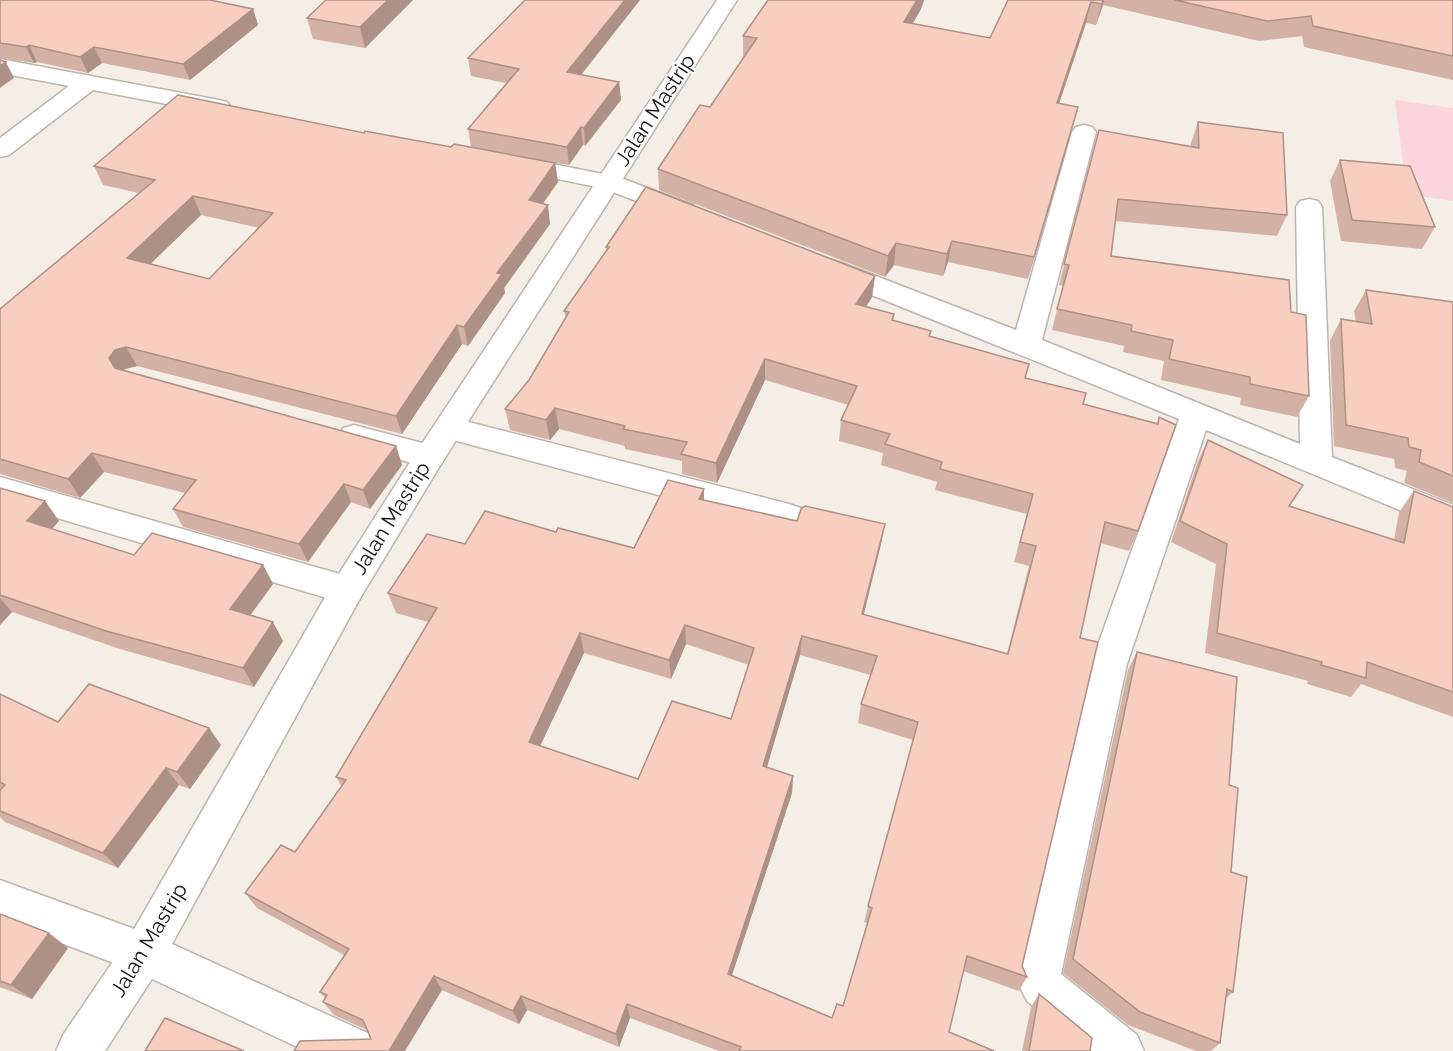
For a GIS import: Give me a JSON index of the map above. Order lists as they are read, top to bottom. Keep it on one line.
{"streets":{"street":["Jalan Mastrip"]}}
